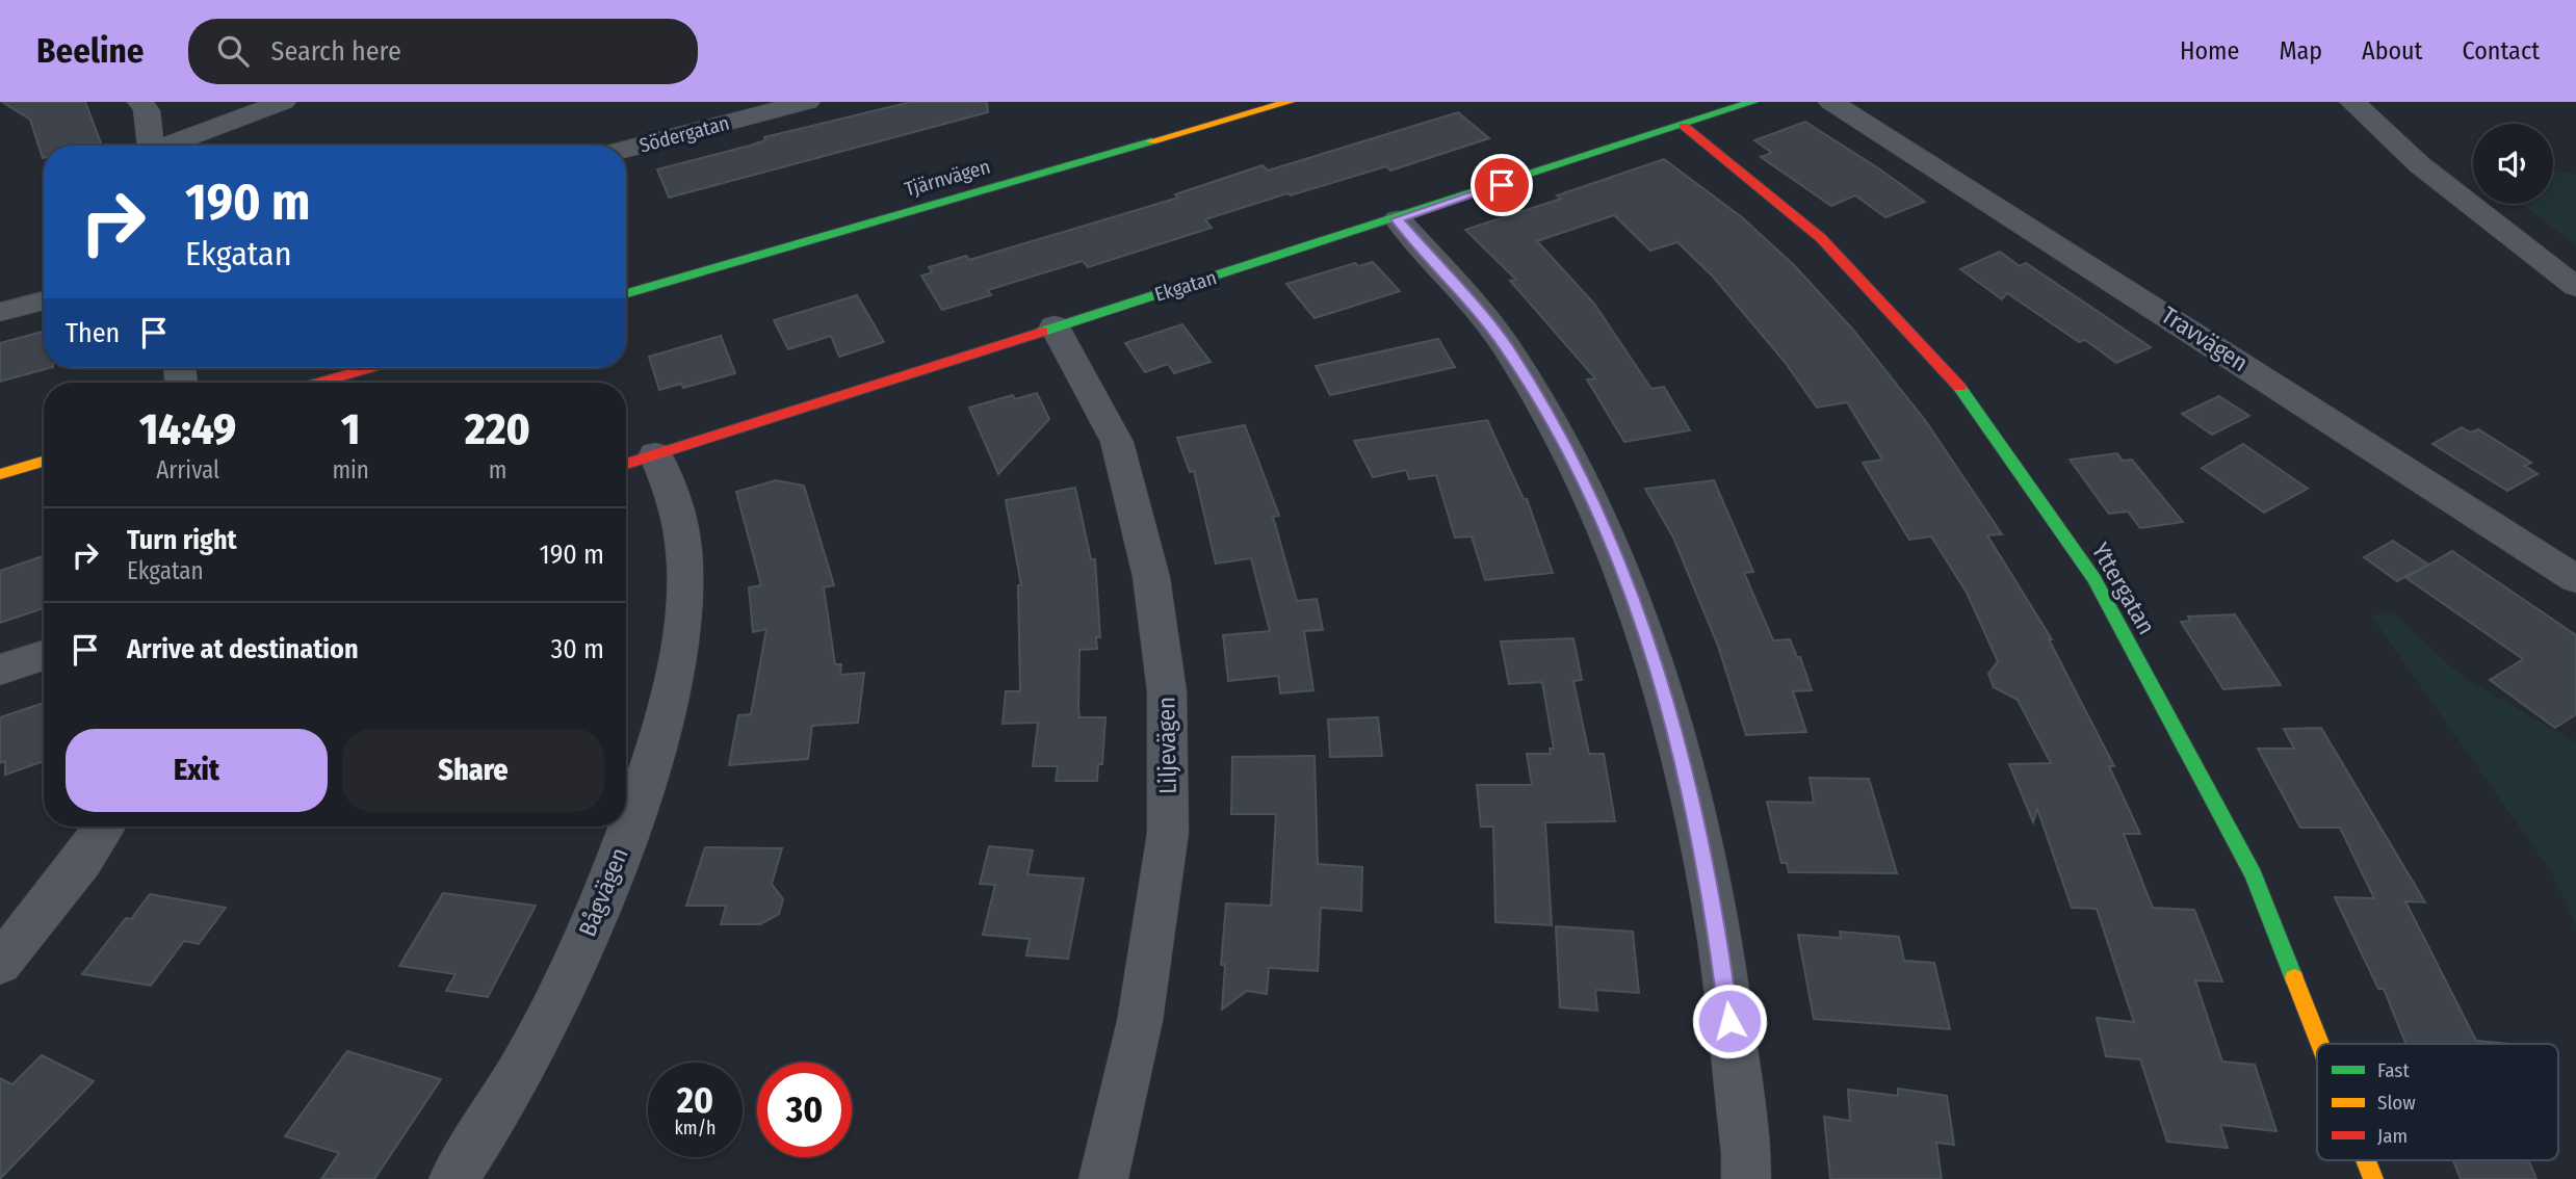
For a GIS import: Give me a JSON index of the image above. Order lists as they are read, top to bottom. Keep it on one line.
{"streets":{"street":["Södergatan","Tjärnvägen","Ekgatan","Travvägen","Yttergatan","Liljevägen","Bågvägen"]},"crossings":[["Ekgatan","Yttergatan"],["Ekgatan","Liljevägen"],["Ekgatan","Bågvägen"]],"legend":["Fast","Slow","Jam"],"page":{"header":"Beeline","search":"Search here","nav":["Home","Map","About","Contact"],"turn":["190 m","Ekgatan"],"then":"Then","eta":["14:49","Arrival","1","min","220","m"],"list":[{"name":"Turn right","note":"Ekgatan","value":"190 m"},{"name":"Arrive at destination","value":"30 m"}],"buttons":["Exit","Share"],"speed":"20 km/h","limit":"30"}}
